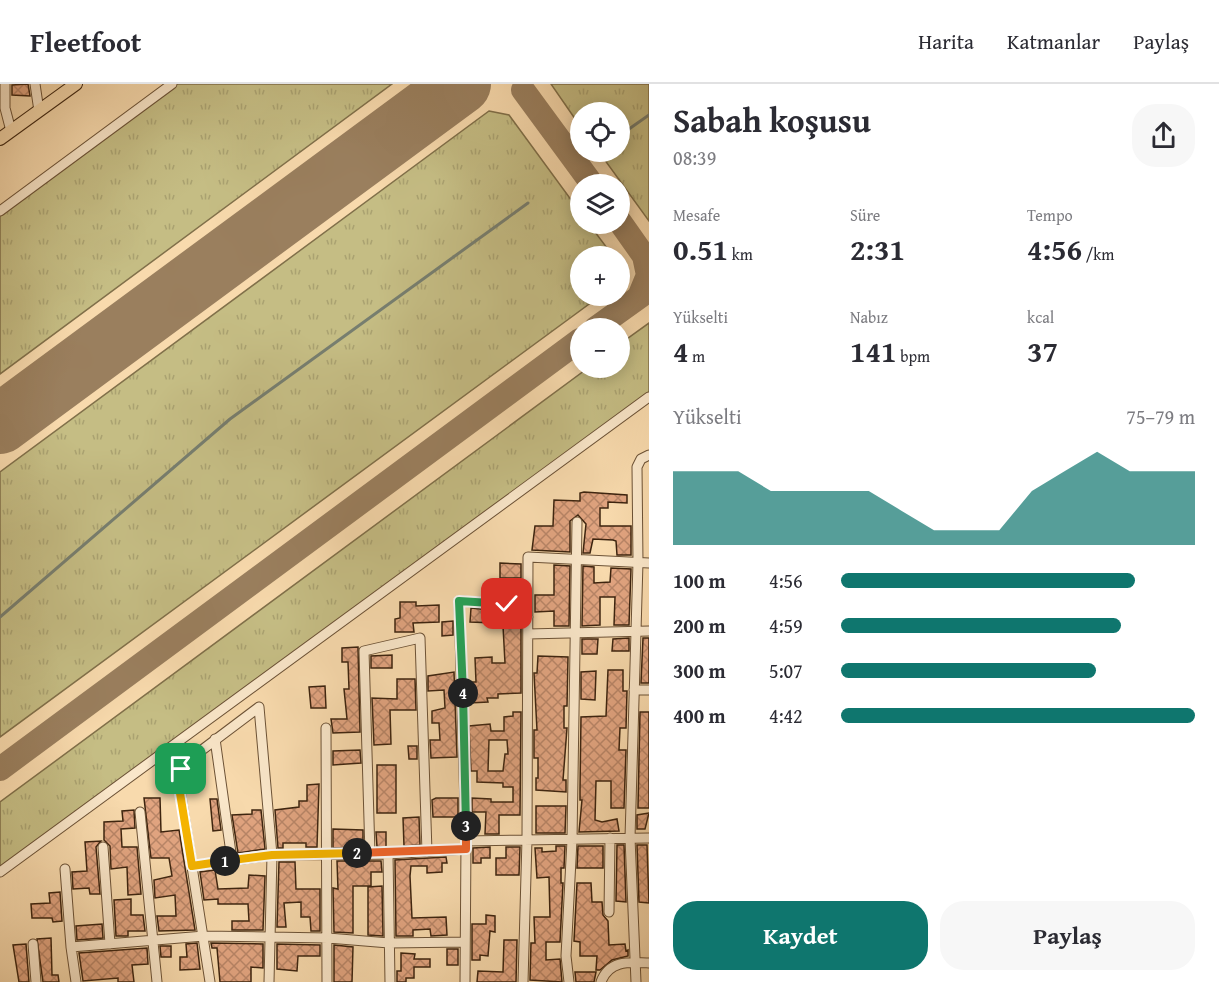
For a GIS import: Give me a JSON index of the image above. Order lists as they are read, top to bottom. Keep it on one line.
{"page":{"header":"Fleetfoot","nav":["Harita","Katmanlar","Paylaş"],"heading":["Sabah koşusu","08:39"],"map_buttons":["+","−"],"stats":[["Mesafe","0.51 km"],["Süre","2:31"],["Tempo","4:56 /km"],["Yükselti","4 m"],["Nabız","141 bpm"],["kcal","37"]],"chart":["Yükselti","75–79 m"],"list":[{"name":"100 m","note":"4:56"},{"name":"200 m","note":"4:59"},{"name":"300 m","note":"5:07"},{"name":"400 m","note":"4:42"}],"pins":["4","3","2","1"],"buttons":["Kaydet","Paylaş"]}}
